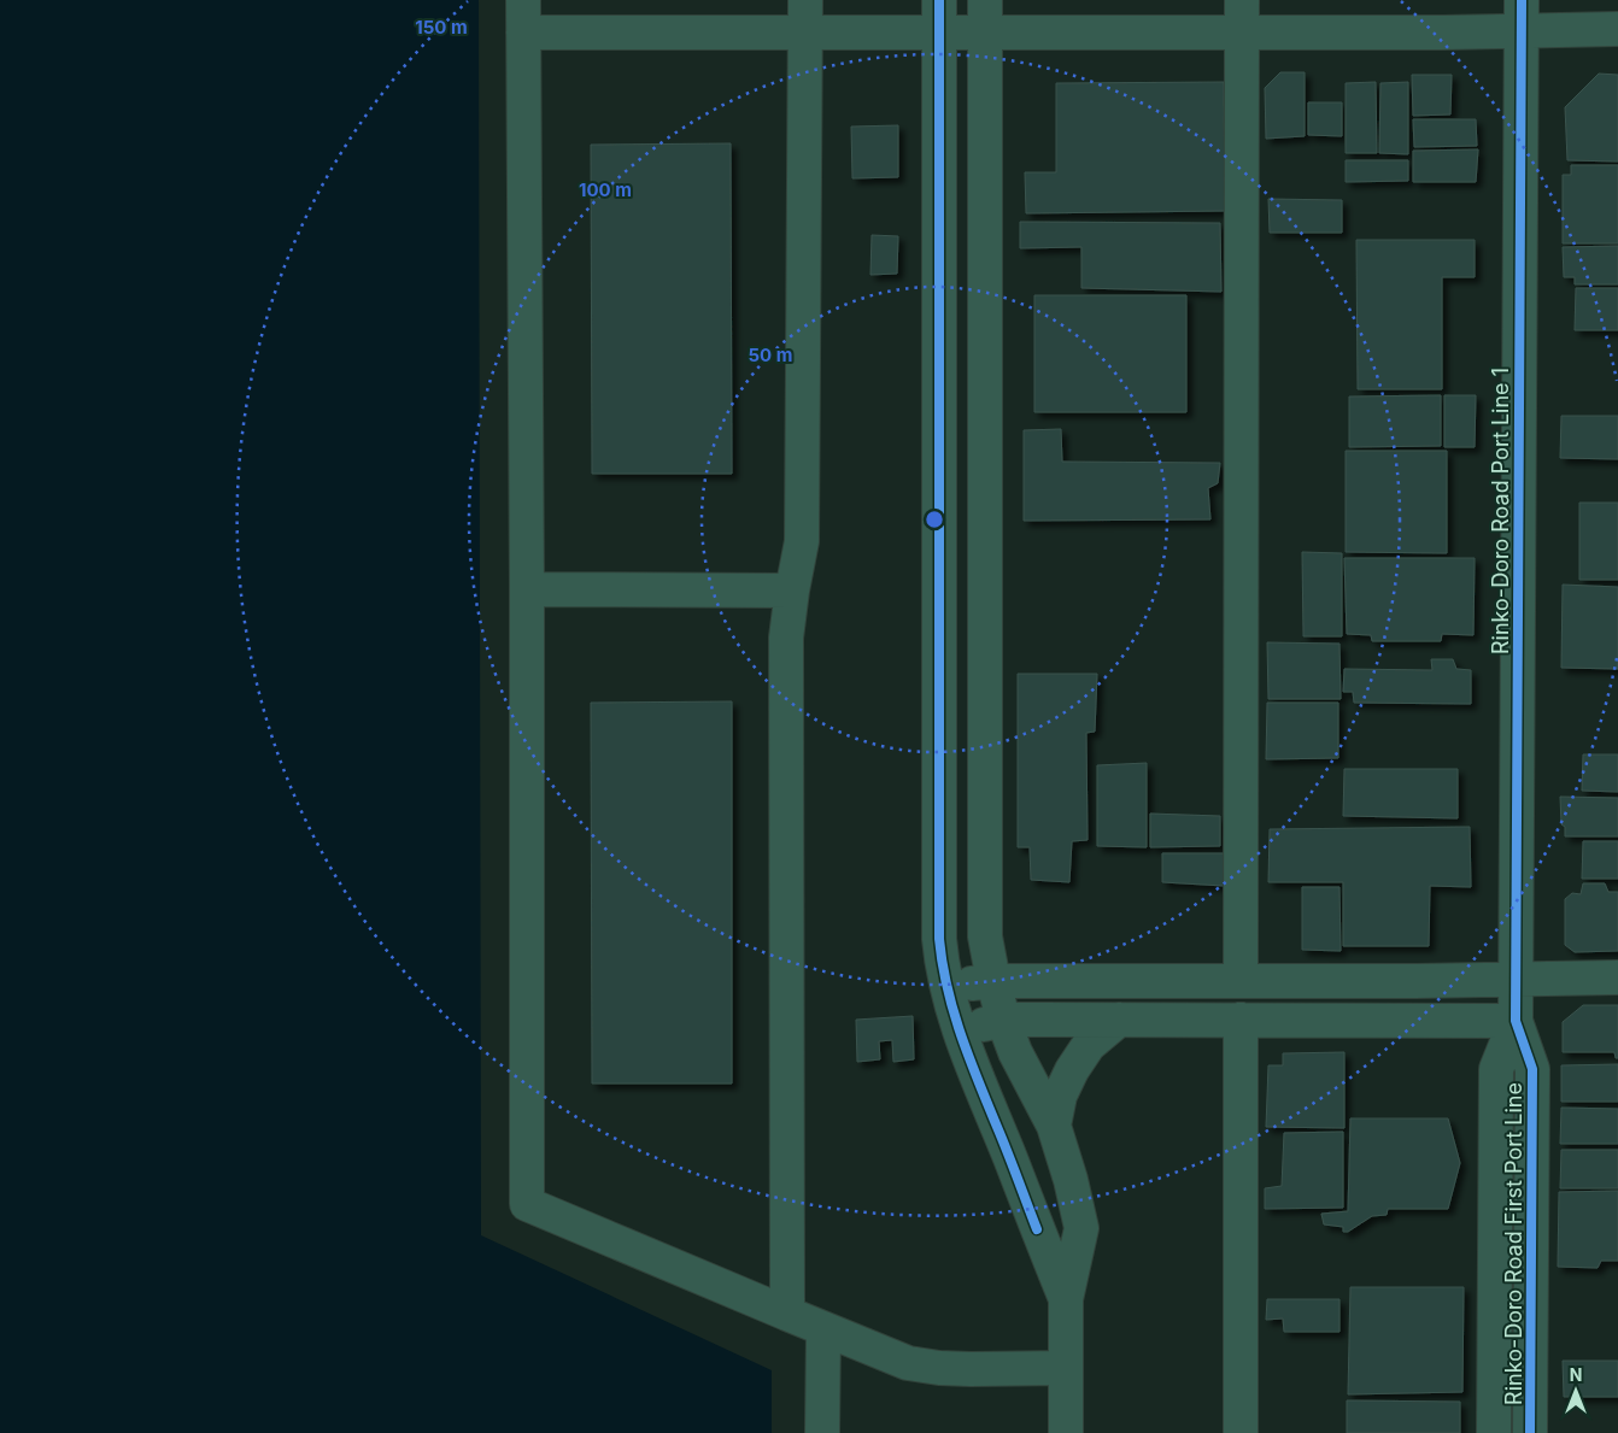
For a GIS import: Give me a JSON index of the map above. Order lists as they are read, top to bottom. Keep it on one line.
{"streets":{"street":["Rinko-Doro Road Port Line 1","Rinko-Doro Road First Port Line"]},"crossings":[["Rinko-Doro Road Port Line 1","Rinko-Doro Road First Port Line"]],"north":"top","rings":["150 m","100 m","50 m"]}
